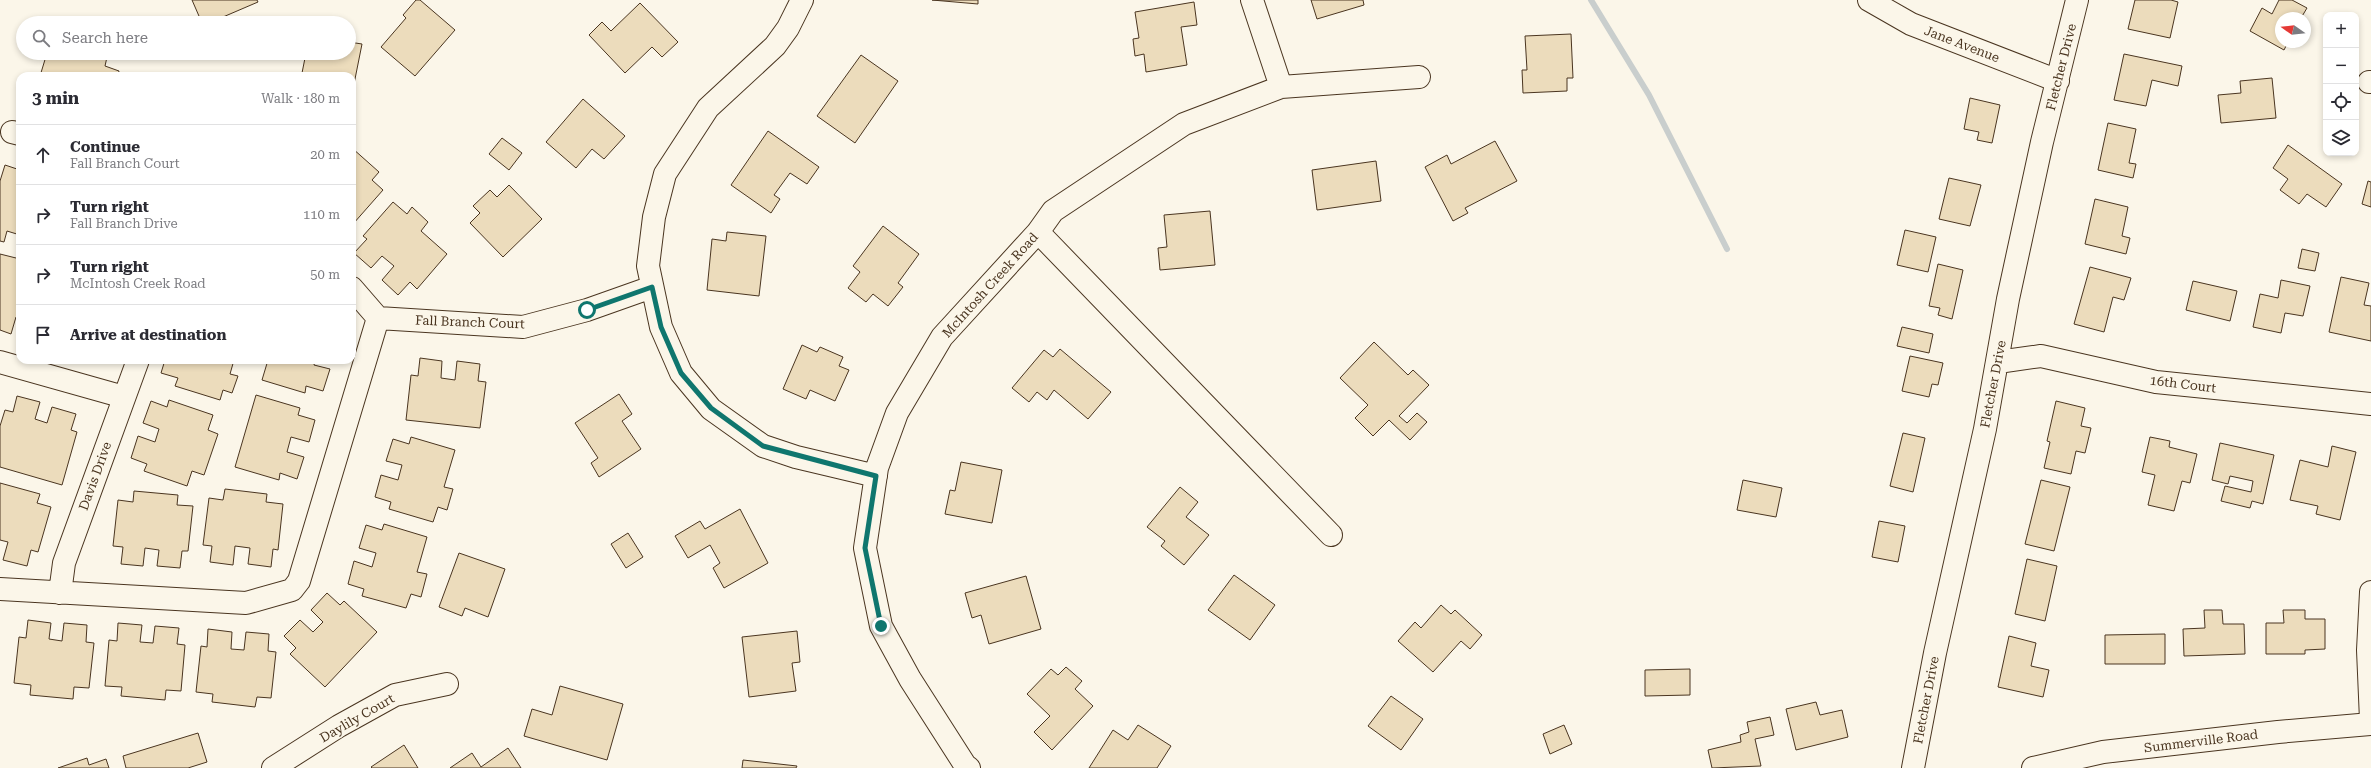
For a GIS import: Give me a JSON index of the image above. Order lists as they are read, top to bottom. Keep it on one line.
{"streets":{"street":["Jane Avenue","Fletcher Drive","McIntosh Creek Road","Fall Branch Court","16th Court","Davis Drive","Daylily Court","Summerville Road"]},"crossings":[["Jane Avenue","Fletcher Drive"],["Fletcher Drive","16th Court"]],"north":"left","page":{"map_buttons":["+","−"],"search":"Search here","heading":["3 min","Walk · 180 m"],"list":[["Continue","Fall Branch Court","20 m"],["Turn right","Fall Branch Drive","110 m"],["Turn right","McIntosh Creek Road","50 m"],"Arrive at destination"]}}
